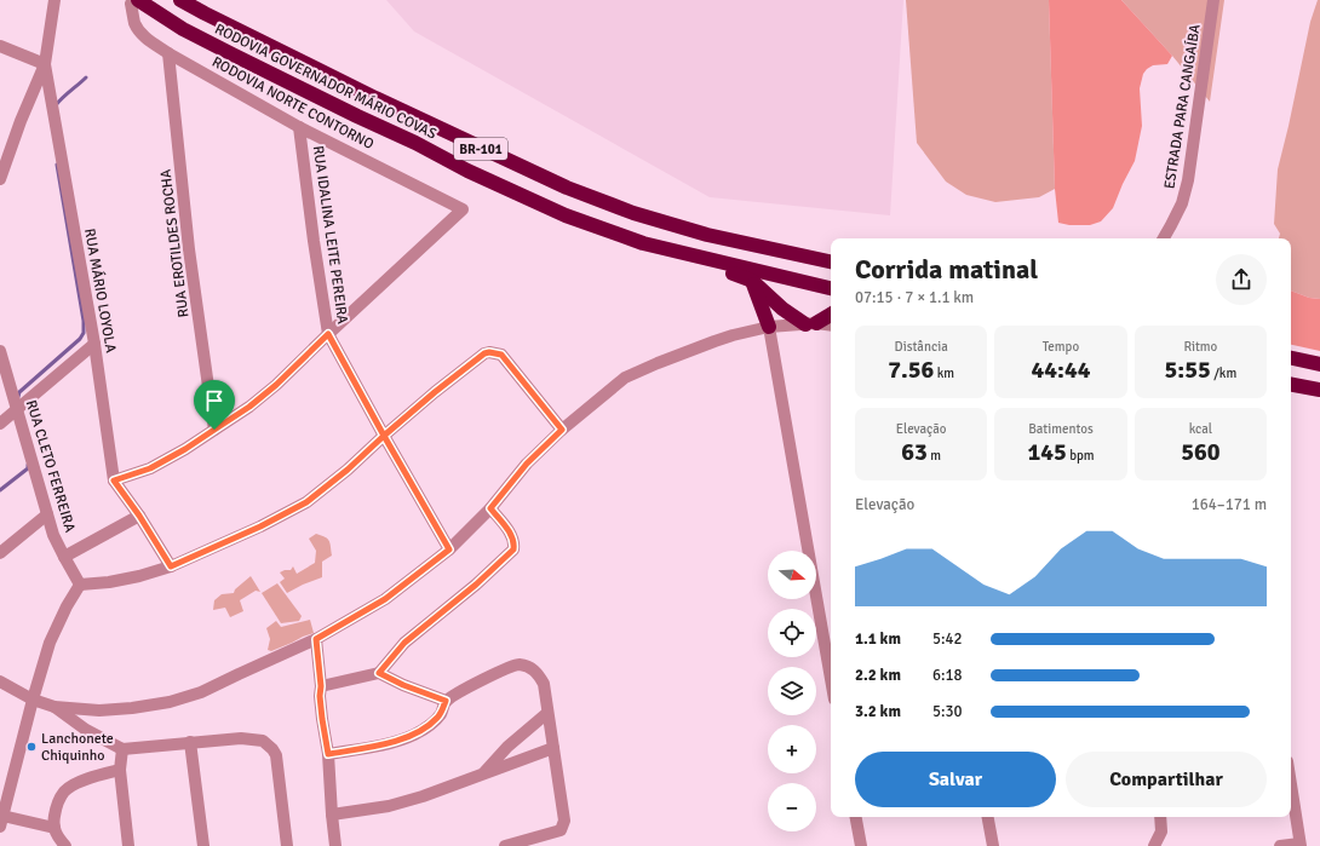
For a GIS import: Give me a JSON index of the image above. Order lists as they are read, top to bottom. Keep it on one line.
{"streets":{"highway":["RODOVIA GOVERNADOR MÁRIO COVAS","BR-101"],"street":["RODOVIA NORTE CONTORNO","ESTRADA PARA CANGAÍBA","RUA IDALINA LEITE PEREIRA","RUA EROTILDES ROCHA","RUA MÁRIO LOYOLA","RUA CLETO FERREIRA"]},"crossings":[["RODOVIA GOVERNADOR MÁRIO COVAS","RODOVIA NORTE CONTORNO"],["RODOVIA NORTE CONTORNO","RUA IDALINA LEITE PEREIRA"],["RODOVIA NORTE CONTORNO","RUA EROTILDES ROCHA"]],"places":["Lanchonete Chiquinho"],"north":"right","page":{"heading":["Corrida matinal","07:15 · 7 × 1.1 km"],"stats":[["Distância","7.56 km"],["Tempo","44:44"],["Ritmo","5:55 /km"],["Elevação","63 m"],["Batimentos","145 bpm"],["kcal","560"]],"chart":["Elevação","164–171 m"],"map_buttons":["+","−"],"list":[{"name":"1.1 km","note":"5:42"},{"name":"2.2 km","note":"6:18"},{"name":"3.2 km","note":"5:30"}],"buttons":["Salvar","Compartilhar"]}}
